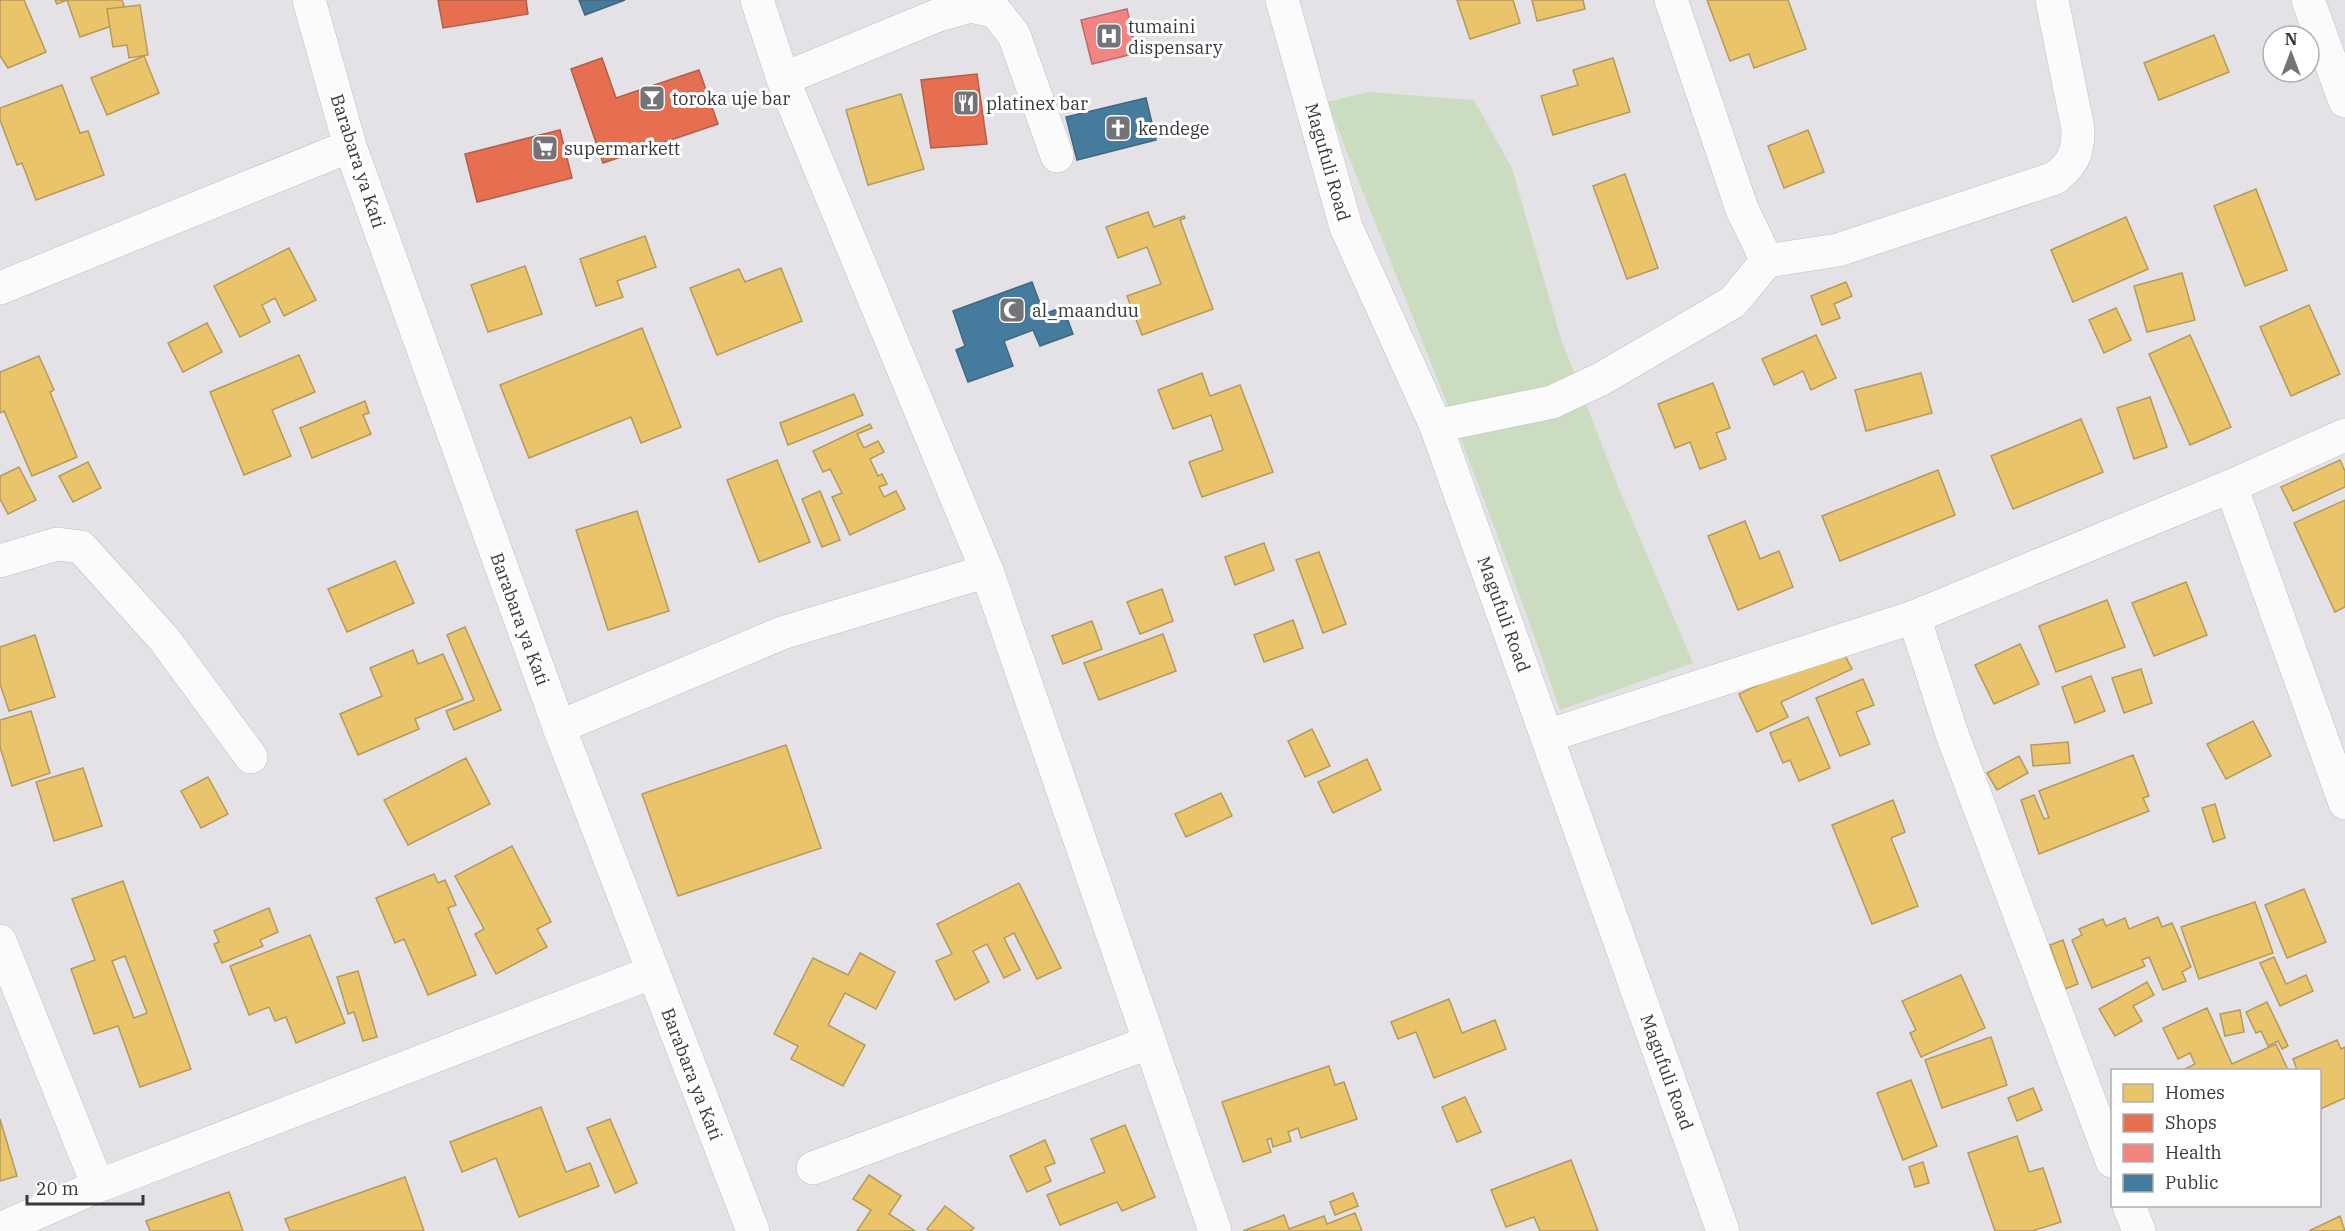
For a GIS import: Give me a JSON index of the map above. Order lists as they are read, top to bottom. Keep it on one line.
{"streets":{"street":["Barabara ya Kati","Magufuli Road"]},"places":{"hospital":["tumaini dispensary"],"bar":["toroka uje bar"],"restaurant":["platinex bar"],"church":["kendege"],"supermarket":["supermarkett"],"mosque":["al_maanduu"]},"legend":["Homes","Shops","Health","Public"],"scale_bar":"20 m","north":"top"}
